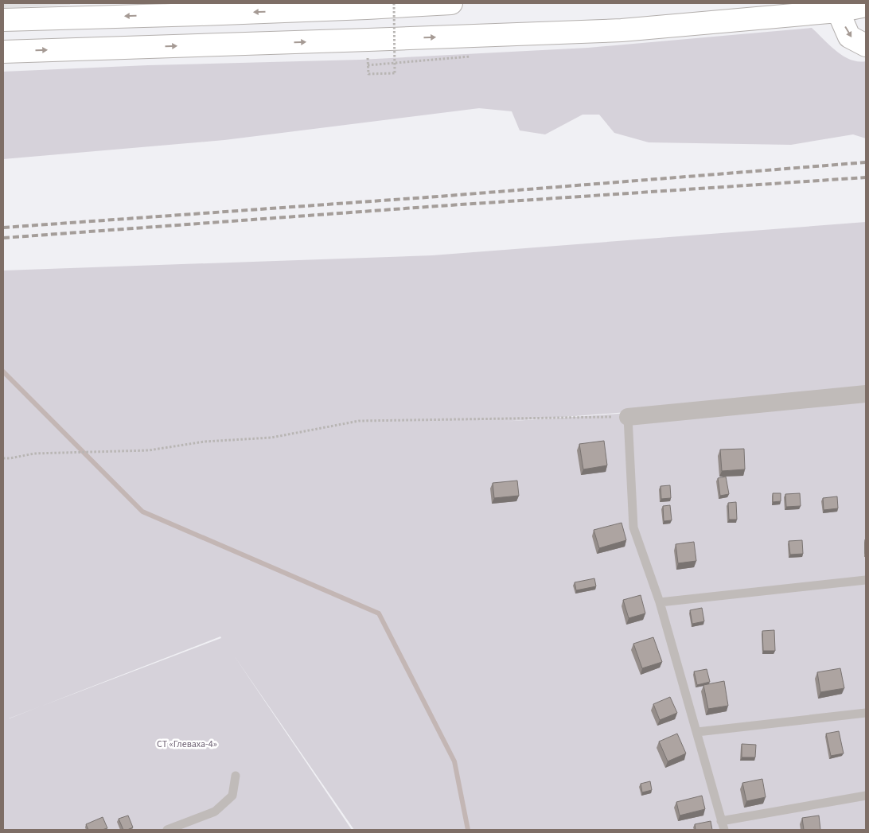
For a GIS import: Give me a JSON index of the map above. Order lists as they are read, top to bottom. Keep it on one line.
{"parks":["СТ «Глеваха-4»"]}
